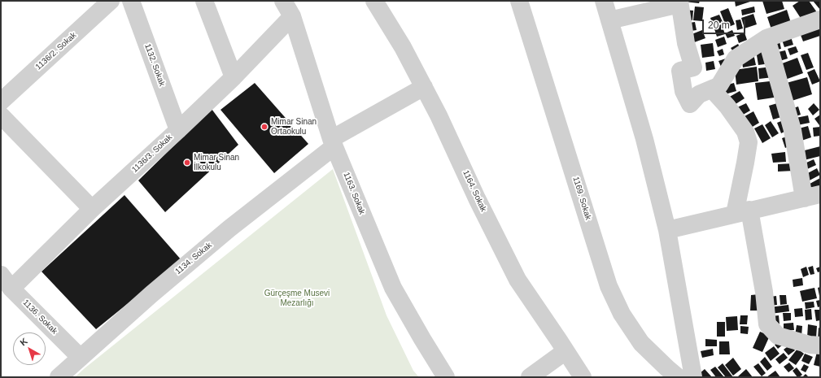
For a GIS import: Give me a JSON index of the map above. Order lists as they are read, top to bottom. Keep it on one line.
{"streets":{"street":["1136/2. Sokak","1132. Sokak","1136/3. Sokak","1164. Sokak","1163. Sokak","1169. Sokak","1134. Sokak","1136. Sokak"]},"crossings":[["1132. Sokak","1136/3. Sokak"],["1136/3. Sokak","1163. Sokak"],["1136/3. Sokak","1136. Sokak"],["1164. Sokak","1134. Sokak"],["1163. Sokak","1134. Sokak"],["1134. Sokak","1136. Sokak"]],"parks":["Gürçeşme Musevi Mezarlığı"],"places":["Mimar Sinan Ortaokulu","Mimar Sinan İlkokulu"],"scale_bar":"20 m","north":"top left"}
